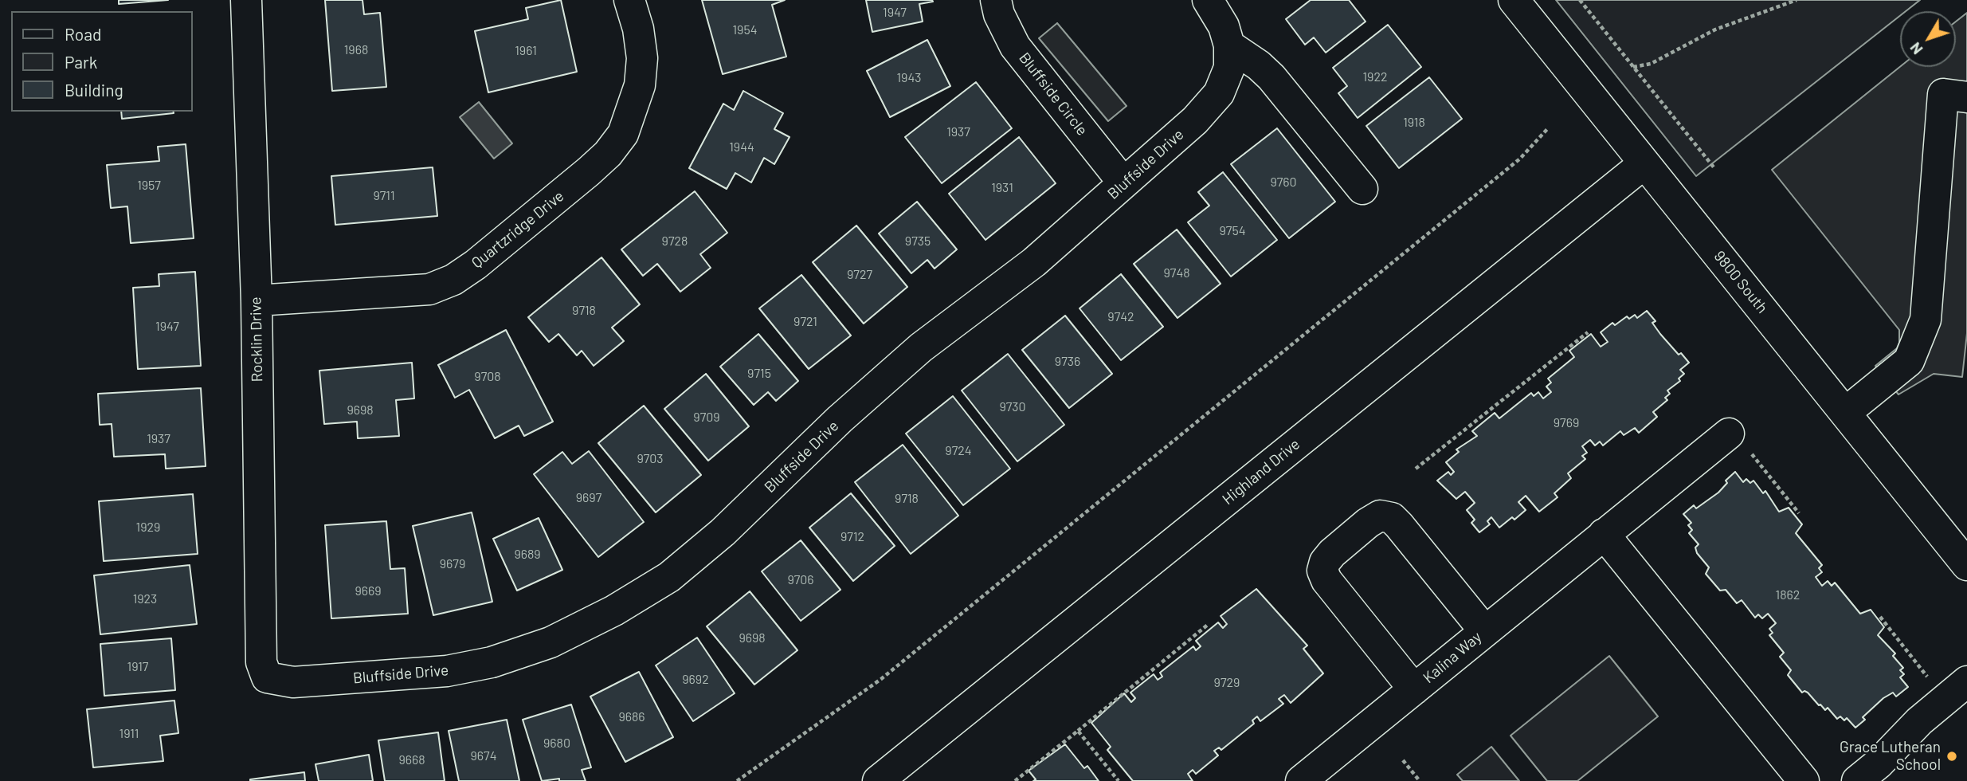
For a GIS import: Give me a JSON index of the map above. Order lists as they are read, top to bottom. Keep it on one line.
{"streets":{"street":["Bluffside Circle","Bluffside Drive","Quartzridge Drive","9800 South","Rocklin Drive","Highland Drive","Kalina Way"]},"crossings":[["Bluffside Circle","Bluffside Drive"],["Bluffside Drive","Rocklin Drive"],["Quartzridge Drive","Rocklin Drive"],["9800 South","Highland Drive"]],"places":["Grace Lutheran School"],"house_numbers":["1947","1954","1968","1961","1922","1943","1918","1937","1944","9760","1957","1931","9711","9754","9728","9735","9748","9727","9718","9742","9721","1947","9736","9715","9708","9730","9698","9709","9769","1937","9724","9703","9697","9718","1929","9712","9689","9679","9706","9669","1862","1923","9698","1917","9692","9729","9686","1911","9680","9674","9668"],"legend":["Road","Park","Building"],"north":"bottom left"}
